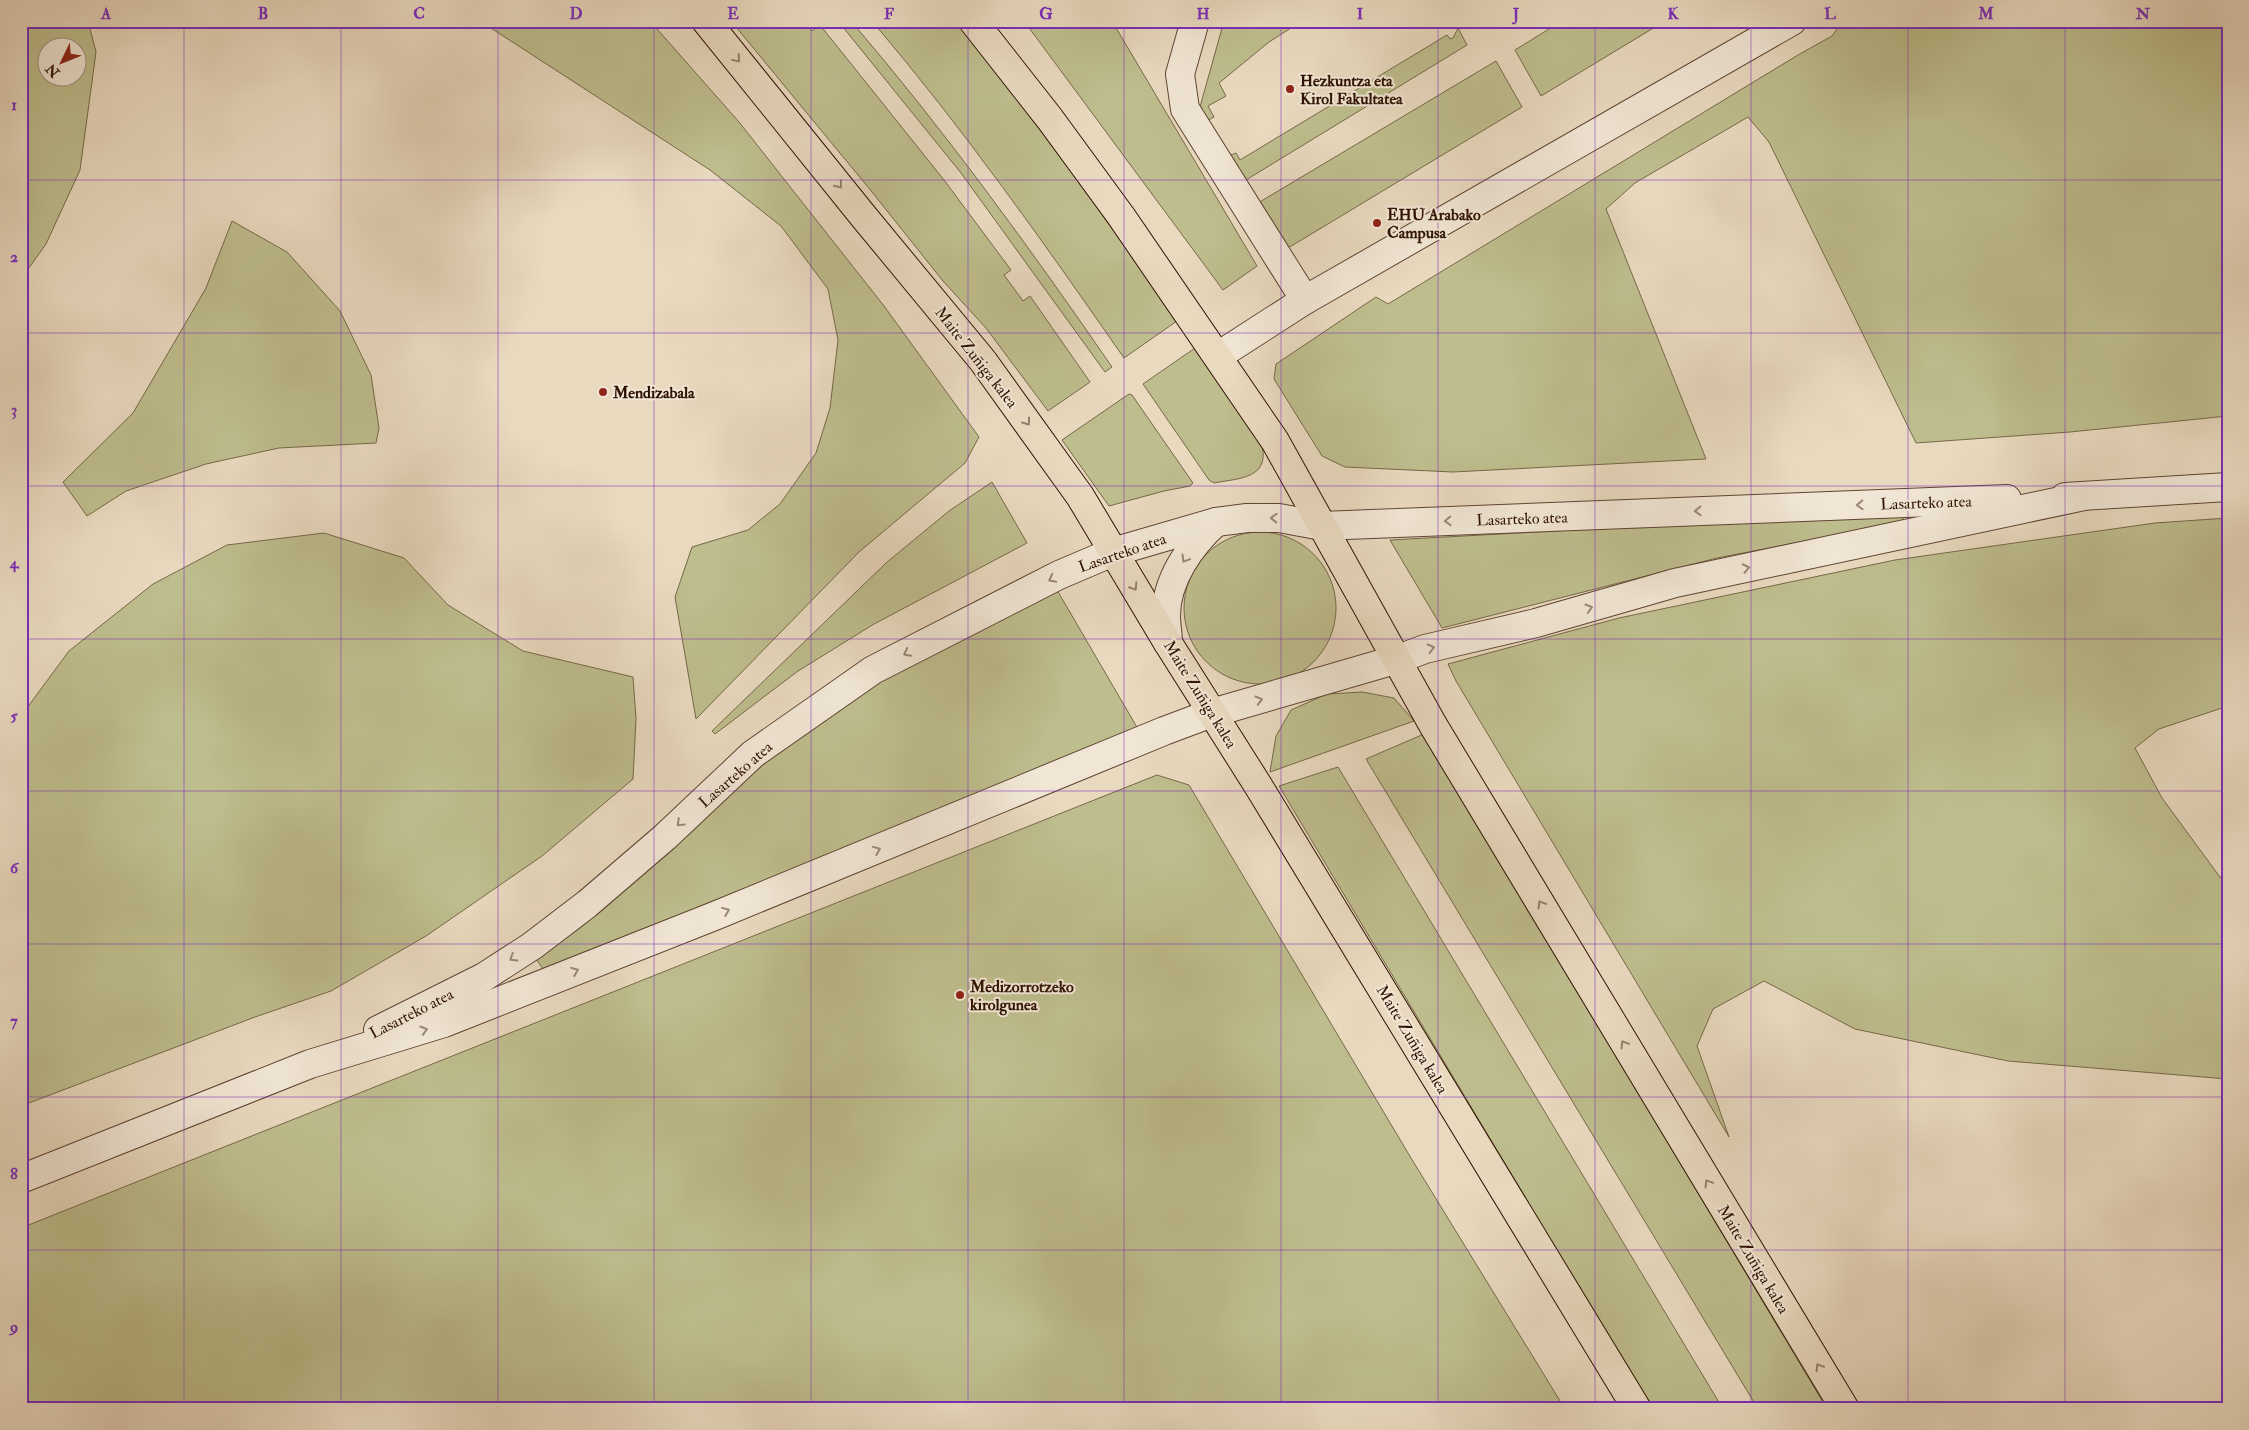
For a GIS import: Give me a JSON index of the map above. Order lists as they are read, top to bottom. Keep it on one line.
{"streets":{"main road":["Maite Zuñiga kalea"],"street":["Lasarteko atea"]},"crossings":[["Maite Zuñiga kalea","Lasarteko atea"]],"places":["Hezkuntza eta Kirol Fakultatea","EHU Arabako Campusa","Mendizabala","Medizorrotzeko kirolgunea"],"north":"bottom left","grid":{"columns":["A","B","C","D","E","F","G","H","I","J","K","L","M","N"],"rows":["1","2","3","4","5","6","7","8","9"]}}
